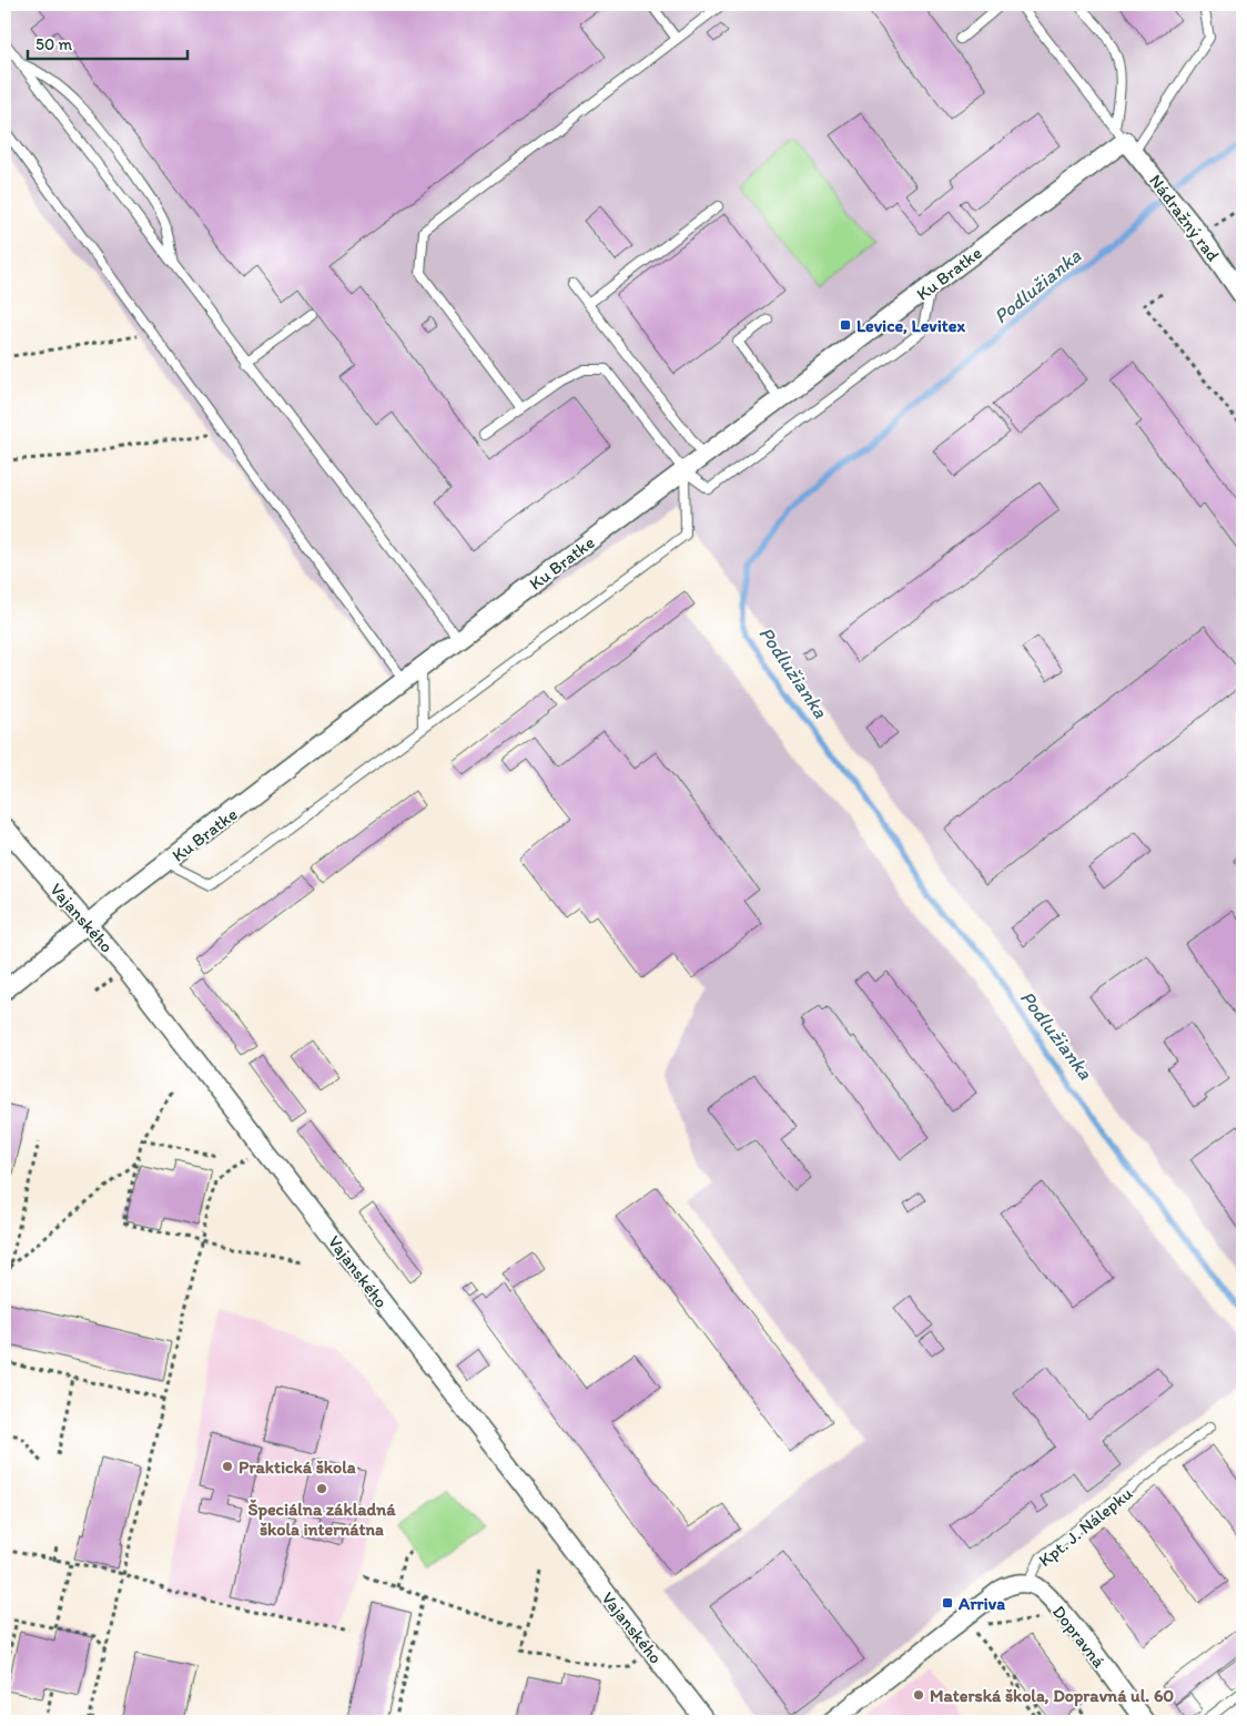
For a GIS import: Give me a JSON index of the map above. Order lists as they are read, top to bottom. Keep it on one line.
{"streets":{"street":["Nádražný rad","Ku Bratke","Vajanského","Kpt. J. Nálepku","Dopravná"]},"crossings":[["Nádražný rad","Ku Bratke"],["Ku Bratke","Vajanského"],["Kpt. J. Nálepku","Dopravná"]],"water":["Podlužianka"],"places":{"transit":["Levice, Levitex","Arriva"],"other":["Praktická škola","Špeciálna základná škola internátna","Materská škola, Dopravná ul. 60"]},"scale_bar":"50 m"}
